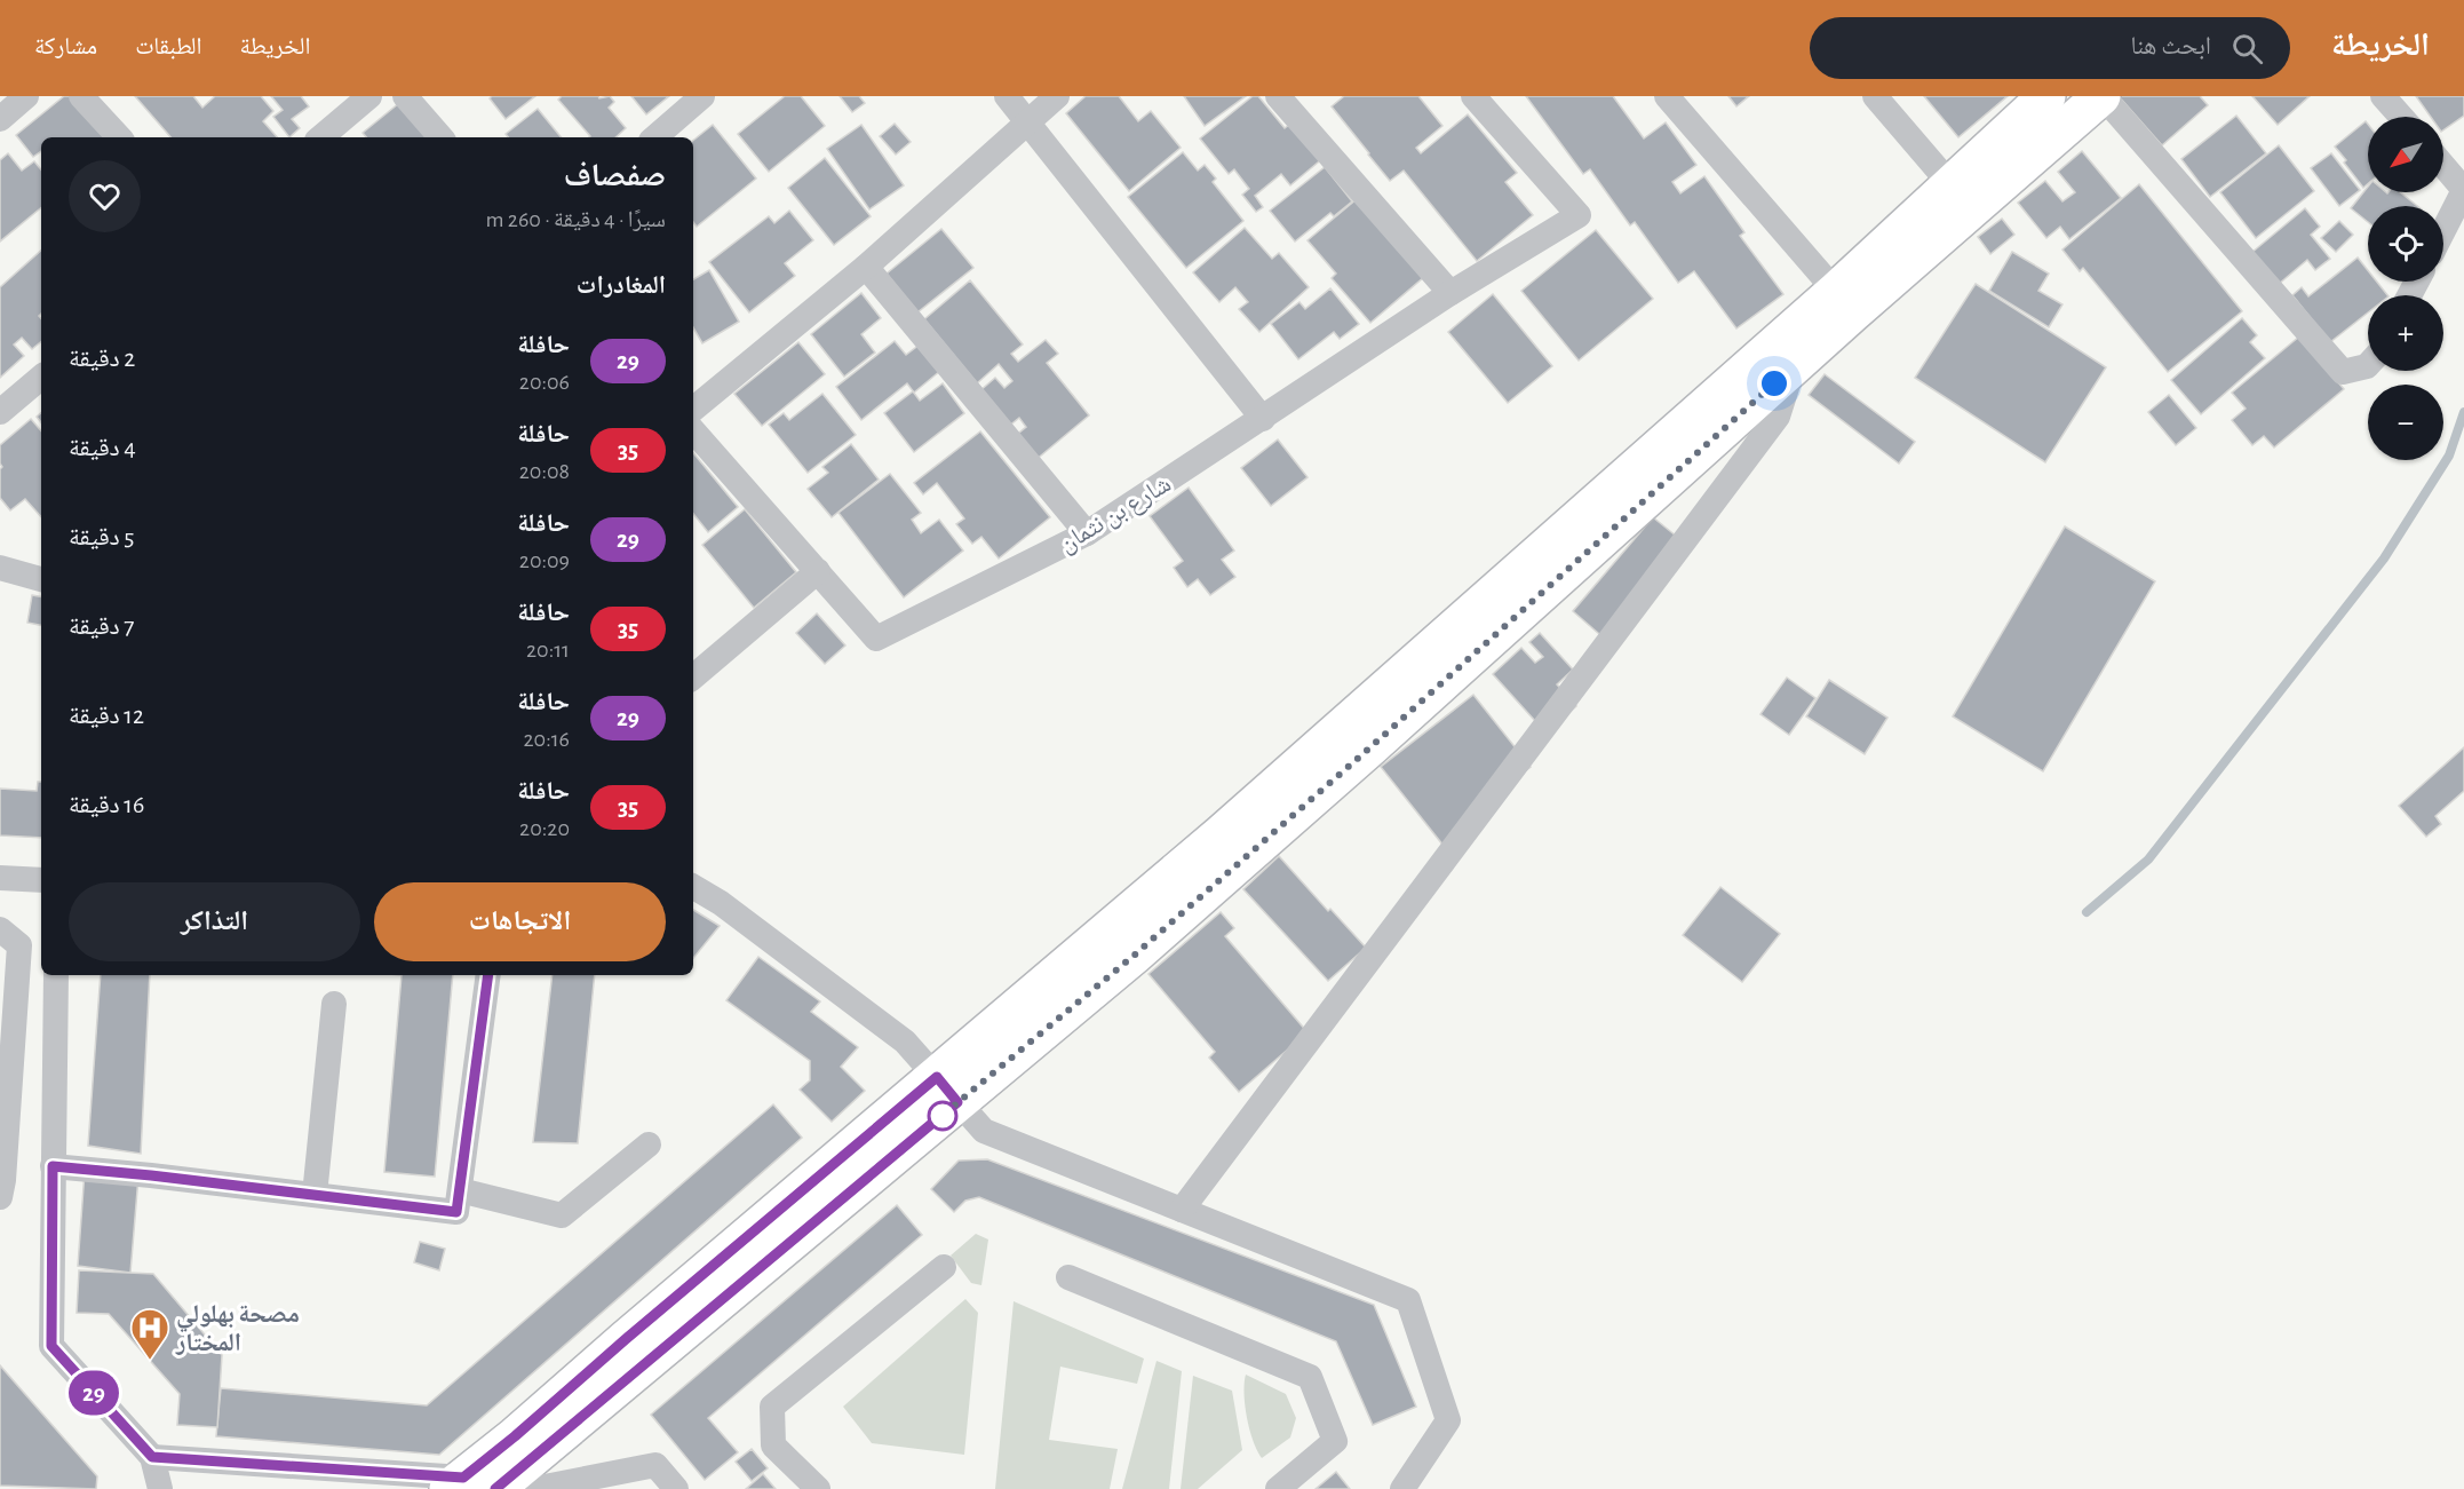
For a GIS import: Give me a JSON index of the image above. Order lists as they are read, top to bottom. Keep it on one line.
{"streets":{"street":["شارع بن نثمان"]},"places":{"hospital":["مصحة بهلولي المختار"]},"lines":["bus line 29"],"north":"bottom left","page":{"header":"الخريطة","search":"ابحث هنا","nav":["الخريطة","الطبقات","مشاركة"],"on_map":"29","map_buttons":["+","−"],"heading":[["صفصاف","سيرًا · 4 دقيقة · 260 m"],"المغادرات"],"list":[{"mark":"29","name":"حافلة","note":"20:06","value":"2 دقيقة"},{"mark":"35","name":"حافلة","note":"20:08","value":"4 دقيقة"},{"mark":"29","name":"حافلة","note":"20:09","value":"5 دقيقة"},{"mark":"35","name":"حافلة","note":"20:11","value":"7 دقيقة"},{"mark":"29","name":"حافلة","note":"20:16","value":"12 دقيقة"},{"mark":"35","name":"حافلة","note":"20:20","value":"16 دقيقة"}],"buttons":["الاتجاهات","التذاكر"]}}
